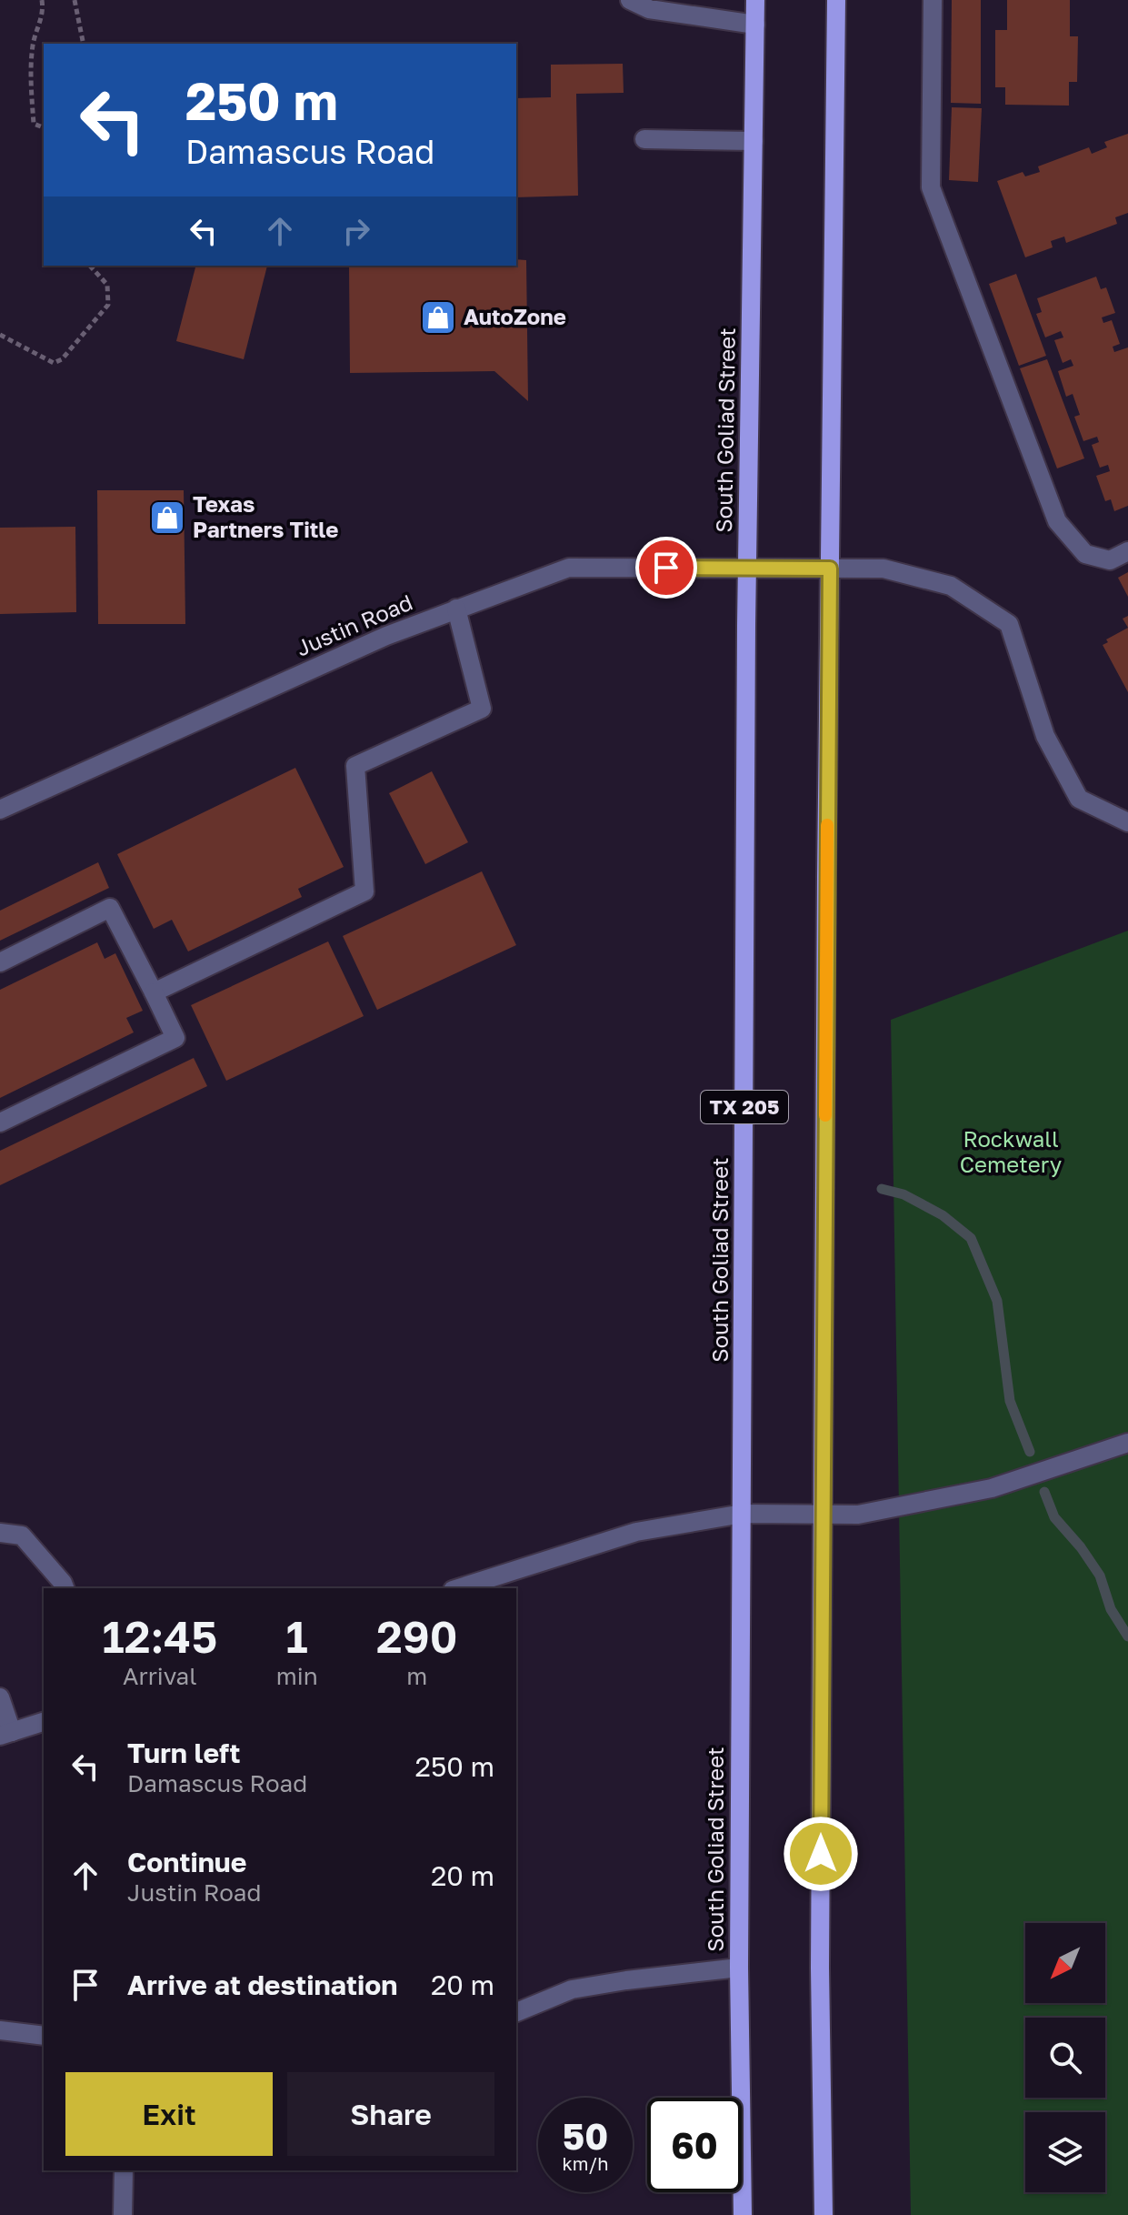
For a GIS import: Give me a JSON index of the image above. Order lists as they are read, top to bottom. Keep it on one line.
{"streets":{"main road":["South Goliad Street","TX 205"],"street":["Justin Road"]},"crossings":[["South Goliad Street","Justin Road"]],"parks":["Rockwall Cemetery"],"places":{"shop":["AutoZone","Texas Partners Title"]},"north":"bottom left","page":{"turn":["250 m","Damascus Road"],"eta":["12:45","Arrival","1","min","290","m"],"list":[{"name":"Turn left","note":"Damascus Road","value":"250 m"},{"name":"Continue","note":"Justin Road","value":"20 m"},{"name":"Arrive at destination","value":"20 m"}],"buttons":["Exit","Share"],"speed":"50 km/h","limit":"60"}}
